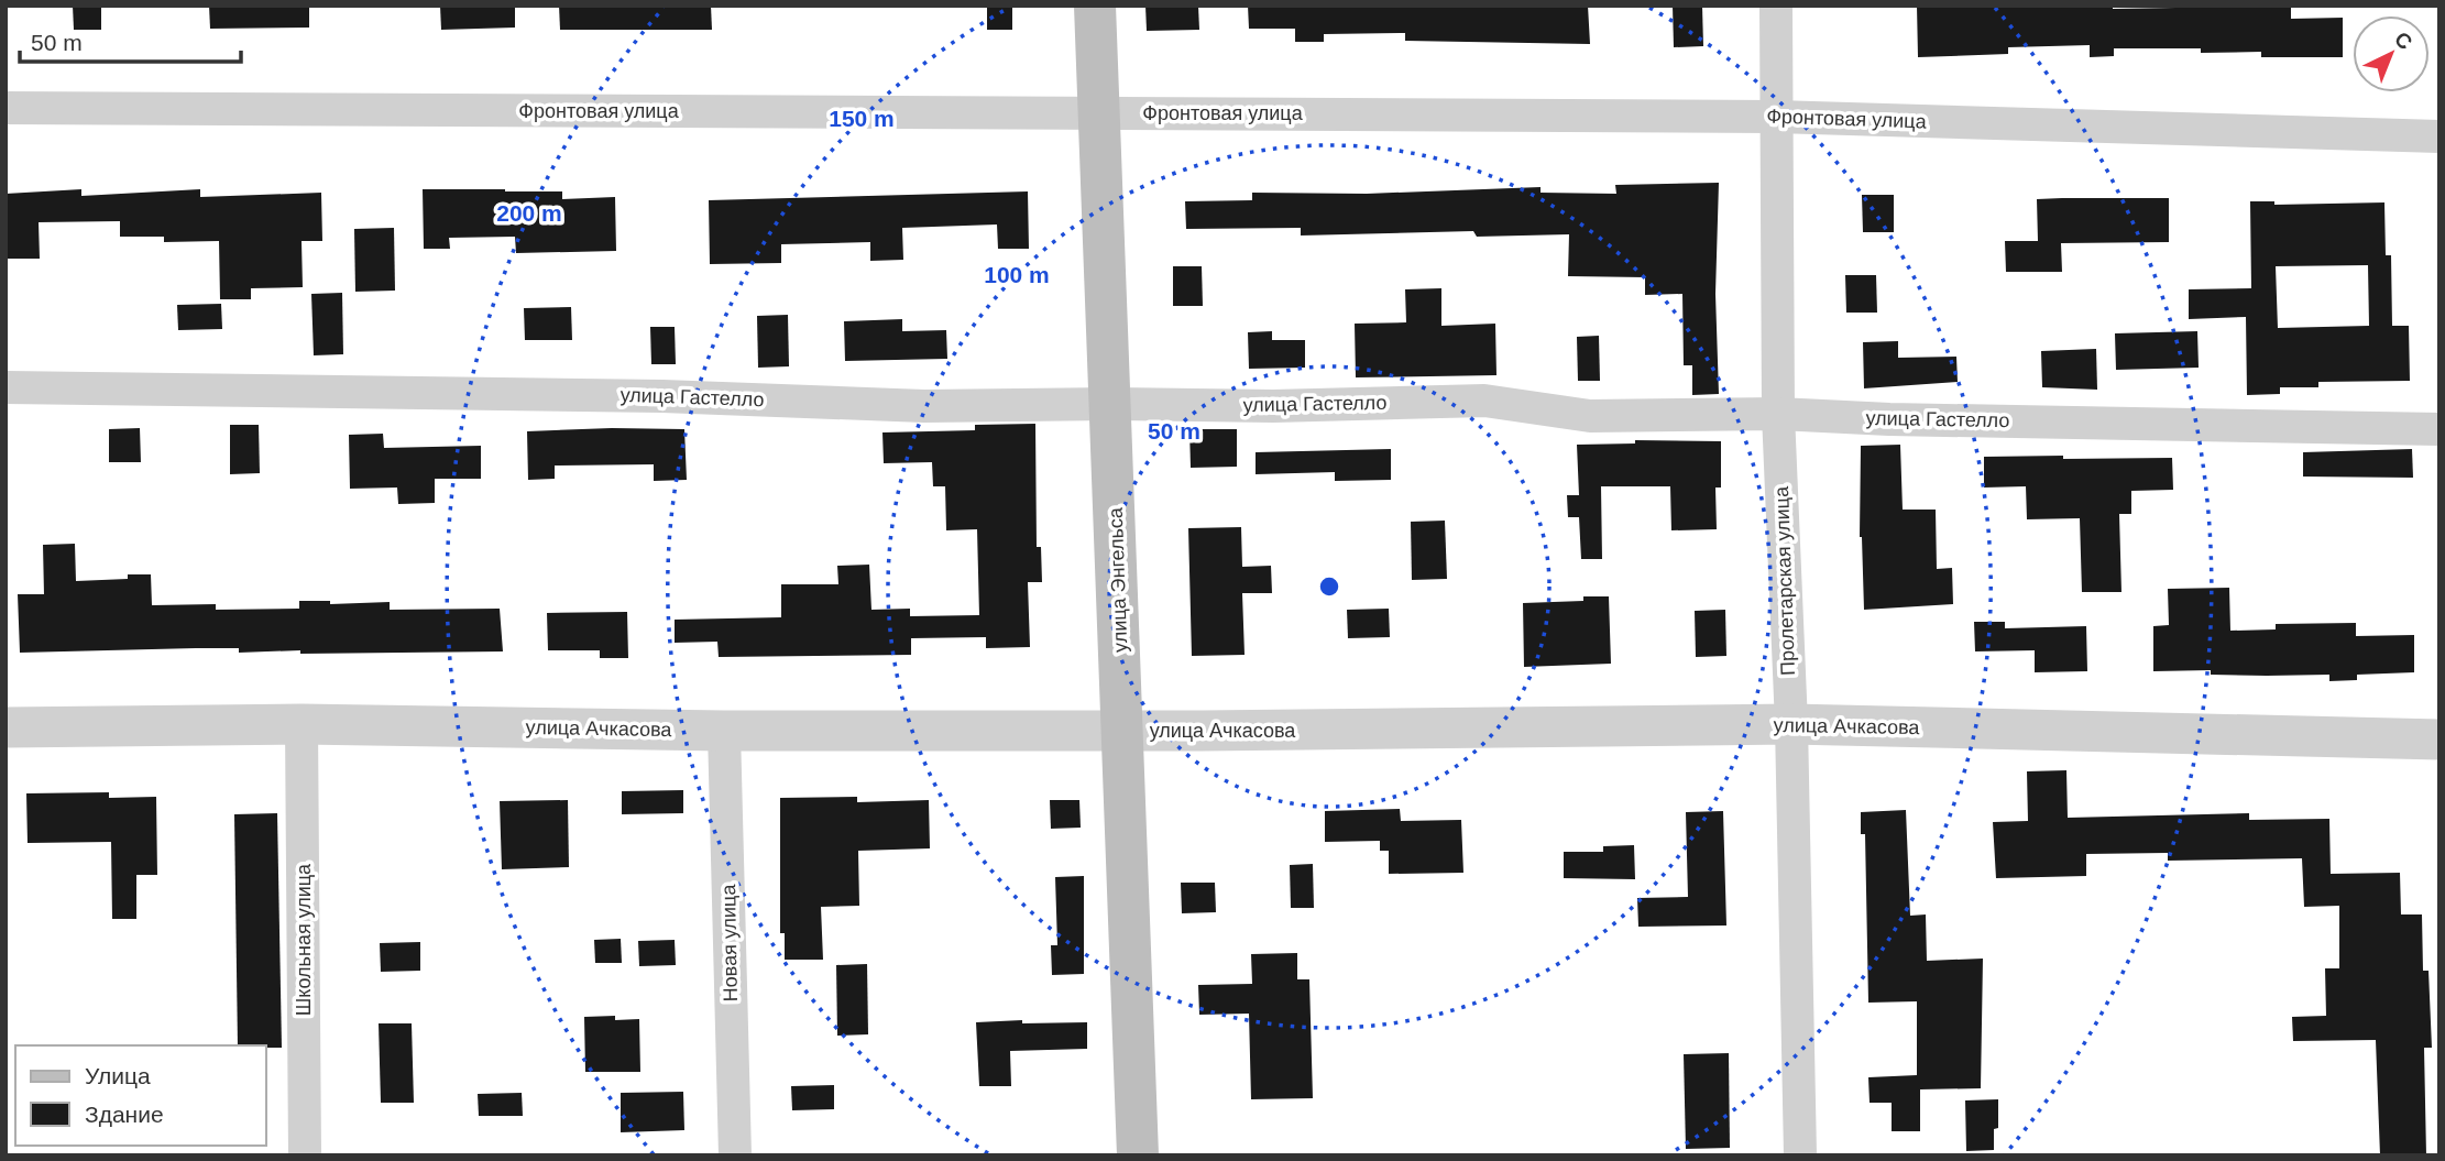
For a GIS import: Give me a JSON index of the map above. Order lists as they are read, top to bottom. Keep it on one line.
{"streets":{"main road":["улица Энгельса"],"street":["Фронтовая улица","улица Гастелло","Пролетарская улица","улица Ачкасова","Школьная улица","Новая улица"]},"crossings":[["Фронтовая улица","улица Энгельса"],["Фронтовая улица","Пролетарская улица"],["улица Гастелло","улица Энгельса"],["улица Гастелло","Пролетарская улица"],["улица Энгельса","улица Ачкасова"],["Пролетарская улица","улица Ачкасова"],["улица Ачкасова","Школьная улица"],["улица Ачкасова","Новая улица"]],"legend":["Улица","Здание"],"scale_bar":"50 m","north":"top right","rings":["150 m","200 m","100 m","50 m"]}
